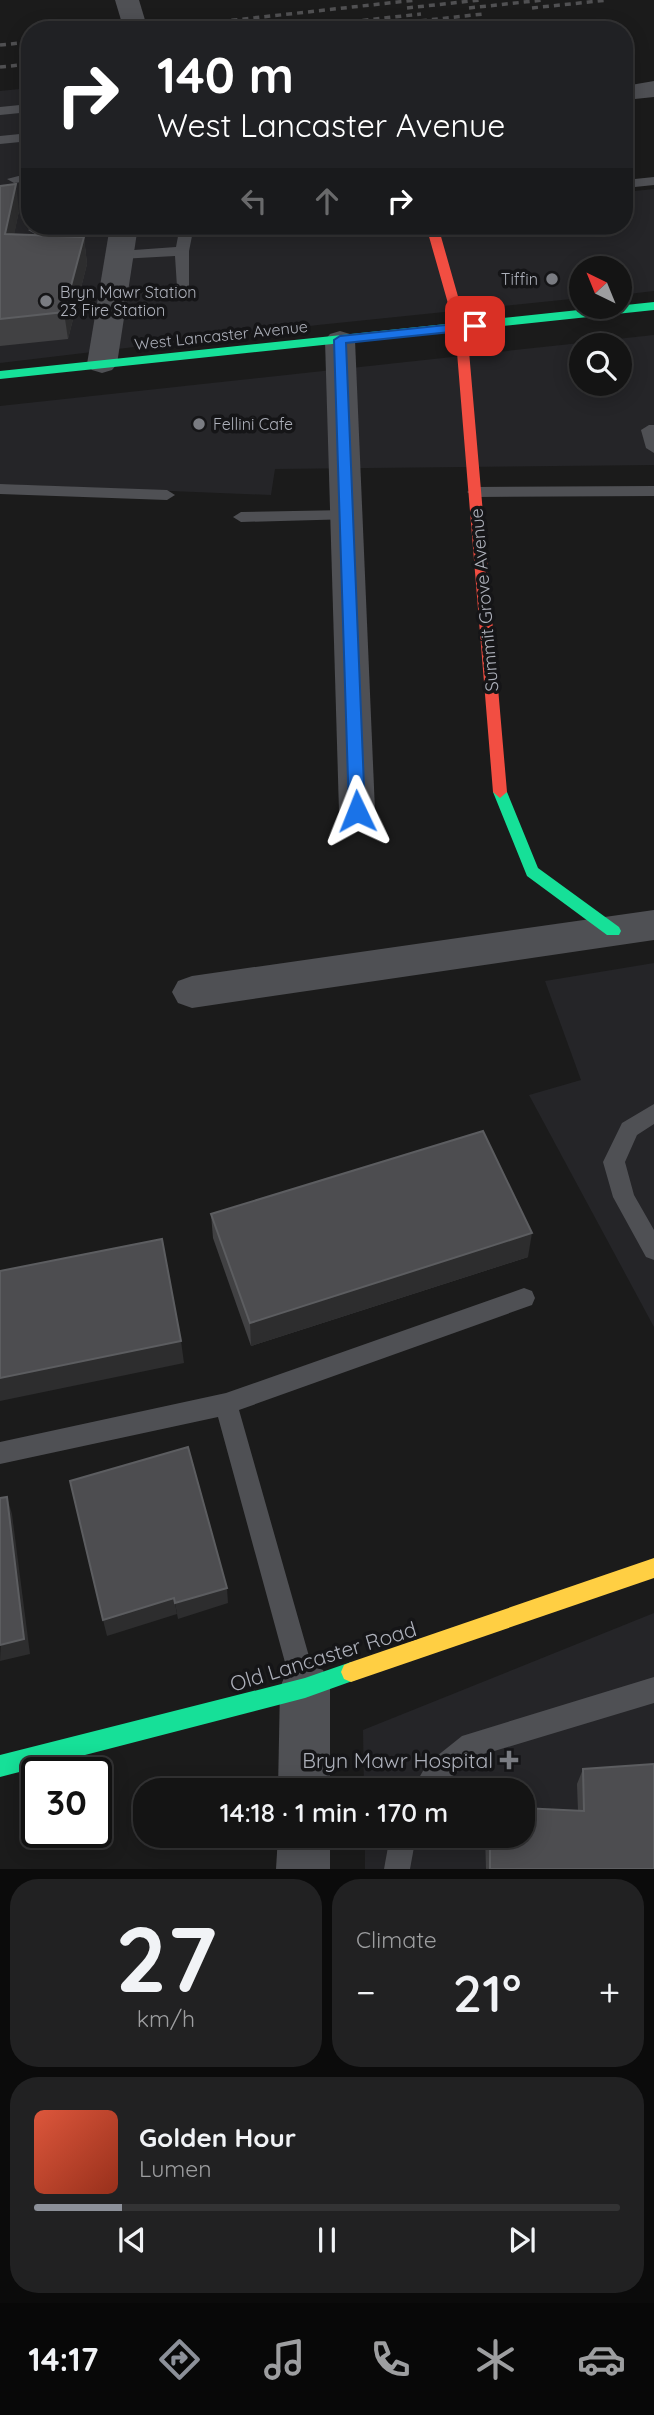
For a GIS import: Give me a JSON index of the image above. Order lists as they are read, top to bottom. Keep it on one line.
{"streets":{"main road":["West Lancaster Avenue","Summit Grove Avenue","Old Lancaster Road"]},"crossings":[["West Lancaster Avenue","Summit Grove Avenue"]],"places":{"other":["Tiffin","Bryn Mawr Station 23 Fire Station","Fellini Cafe"],"health":["Bryn Mawr Hospital"]},"north":"top left","page":{"turn":["140 m","West Lancaster Avenue"],"limit":"30","trip":"14:18 · 1 min · 170 m","tile":[["27","km/h"],"Climate"],"heat":["−","21°","+"],"song":["Golden Hour","Lumen"],"tabs":"14:17"}}
